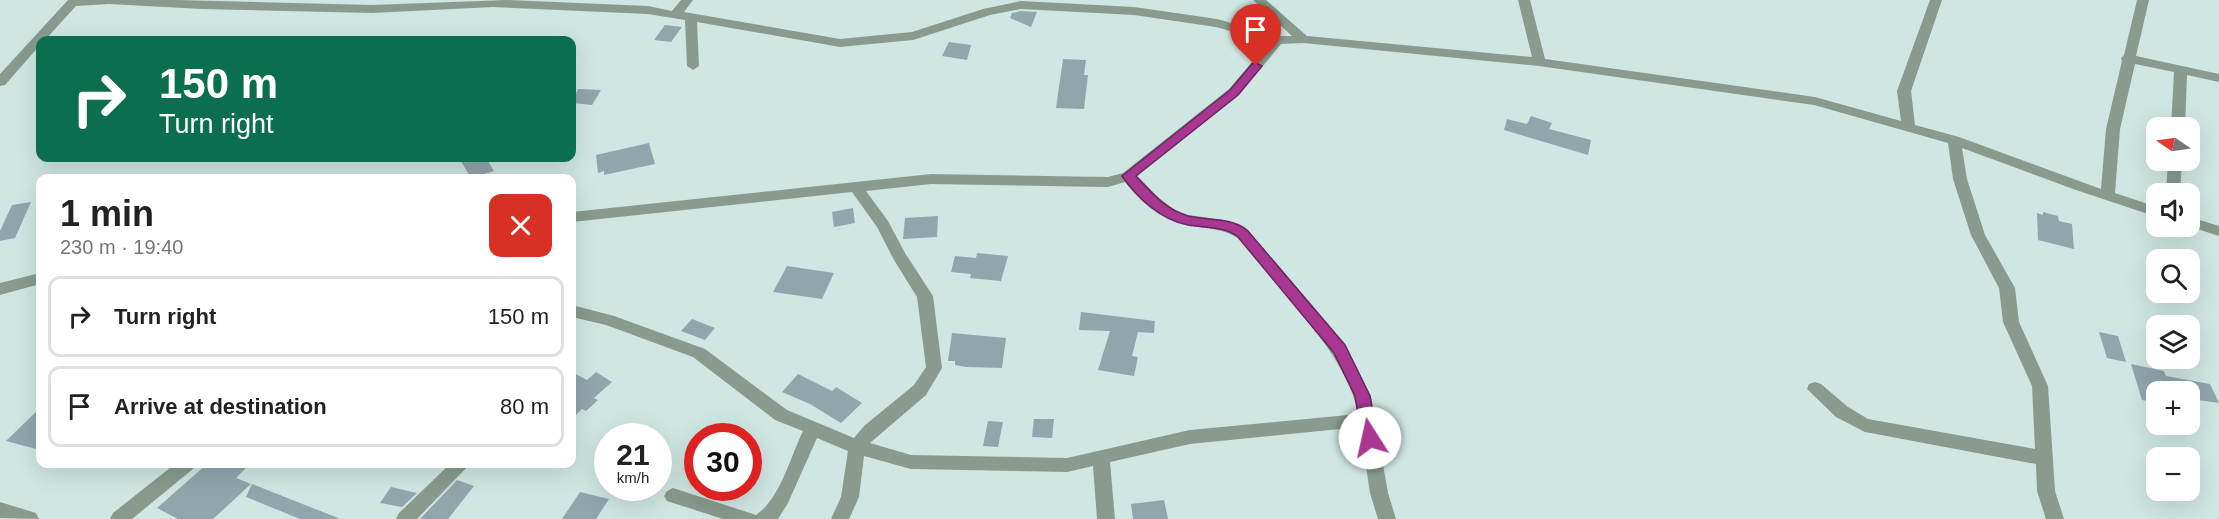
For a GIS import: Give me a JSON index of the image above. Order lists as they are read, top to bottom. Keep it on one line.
{"north":"left","page":{"turn":["150 m","Turn right"],"map_buttons":["+","−"],"heading":["1 min","230 m · 19:40"],"list":[{"name":"Turn right","value":"150 m"},{"name":"Arrive at destination","value":"80 m"}],"speed":"21 km/h","limit":"30"}}
